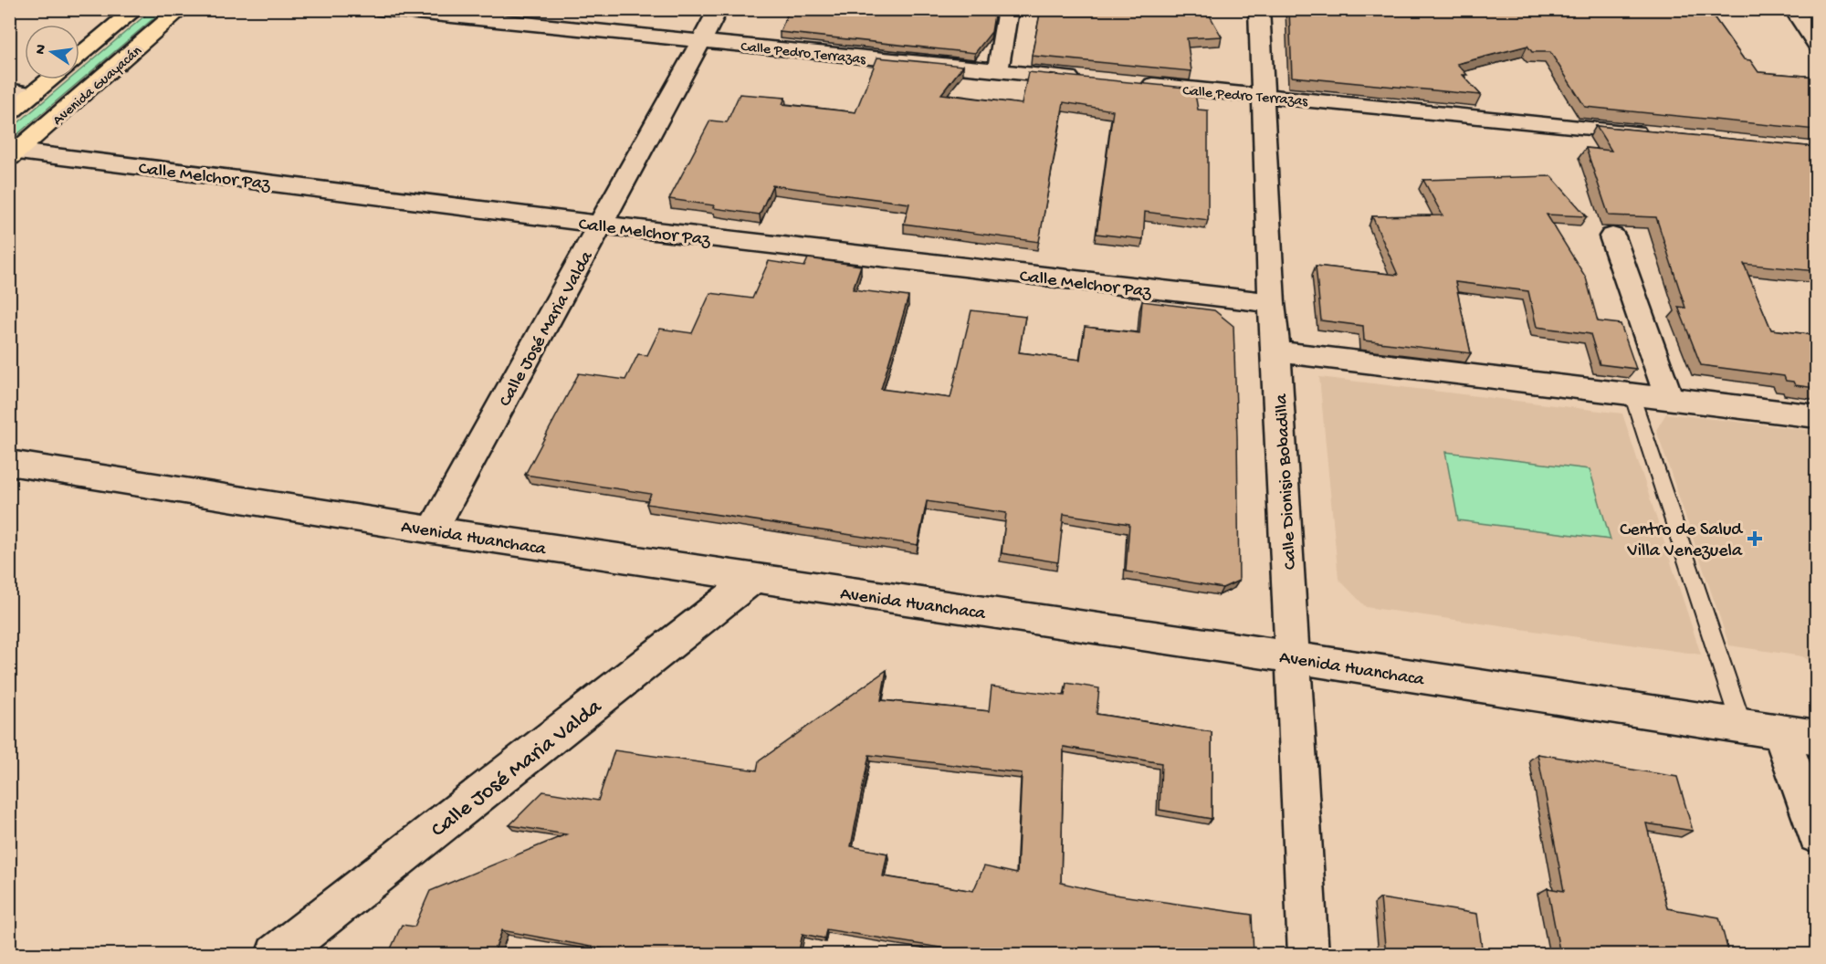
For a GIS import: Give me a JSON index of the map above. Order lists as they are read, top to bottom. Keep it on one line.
{"streets":{"main road":["Avenida Guayacán"],"street":["Calle Pedro Terrazas","Calle Melchor Paz","Calle José Maria Valda","Calle Dionisio Bobadilla","Avenida Huanchaca"]},"crossings":[["Calle Pedro Terrazas","Calle José Maria Valda"],["Calle Pedro Terrazas","Calle Dionisio Bobadilla"],["Avenida Guayacán","Calle Melchor Paz"],["Calle Melchor Paz","Calle José Maria Valda"],["Calle Melchor Paz","Calle Dionisio Bobadilla"],["Calle José Maria Valda","Avenida Huanchaca"],["Calle Dionisio Bobadilla","Avenida Huanchaca"]],"places":{"health":["Centro de Salud Villa Venezuela"]},"north":"left"}
